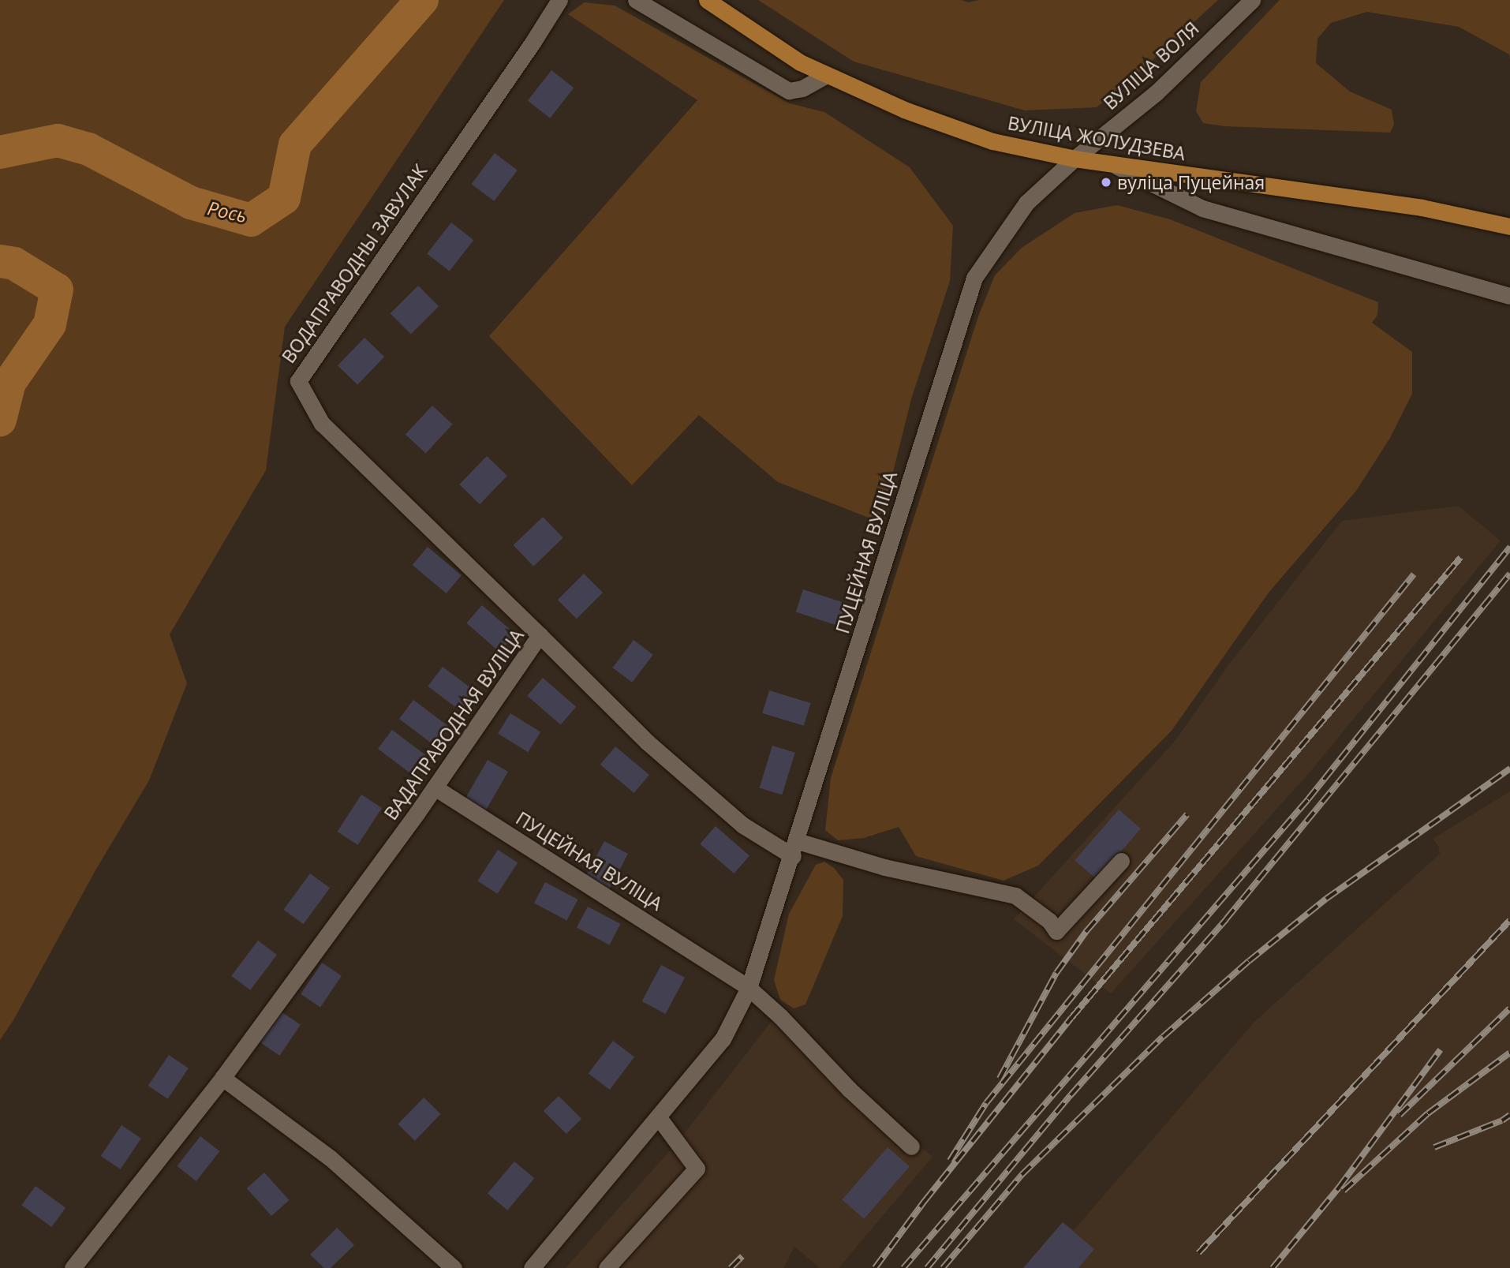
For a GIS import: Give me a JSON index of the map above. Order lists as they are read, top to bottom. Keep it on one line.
{"streets":{"main road":["ВУЛІЦА ЖОЛУДЗЕВА"],"street":["ВУЛІЦА ВОЛЯ","ВОДАПРАВОДНЫ ЗАВУЛАК","ПУЦЕЙНАЯ ВУЛІЦА","ВАДАПРАВОДНАЯ ВУЛІЦА"]},"crossings":[["ВУЛІЦА ВОЛЯ","ВУЛІЦА ЖОЛУДЗЕВА"],["ВУЛІЦА ВОЛЯ","ПУЦЕЙНАЯ ВУЛІЦА"],["ВУЛІЦА ЖОЛУДЗЕВА","ПУЦЕЙНАЯ ВУЛІЦА"],["ВОДАПРАВОДНЫ ЗАВУЛАК","ВАДАПРАВОДНАЯ ВУЛІЦА"],["ПУЦЕЙНАЯ ВУЛІЦА","ВАДАПРАВОДНАЯ ВУЛІЦА"]],"water":["Рось"],"places":["вуліца Пуцейная"]}
